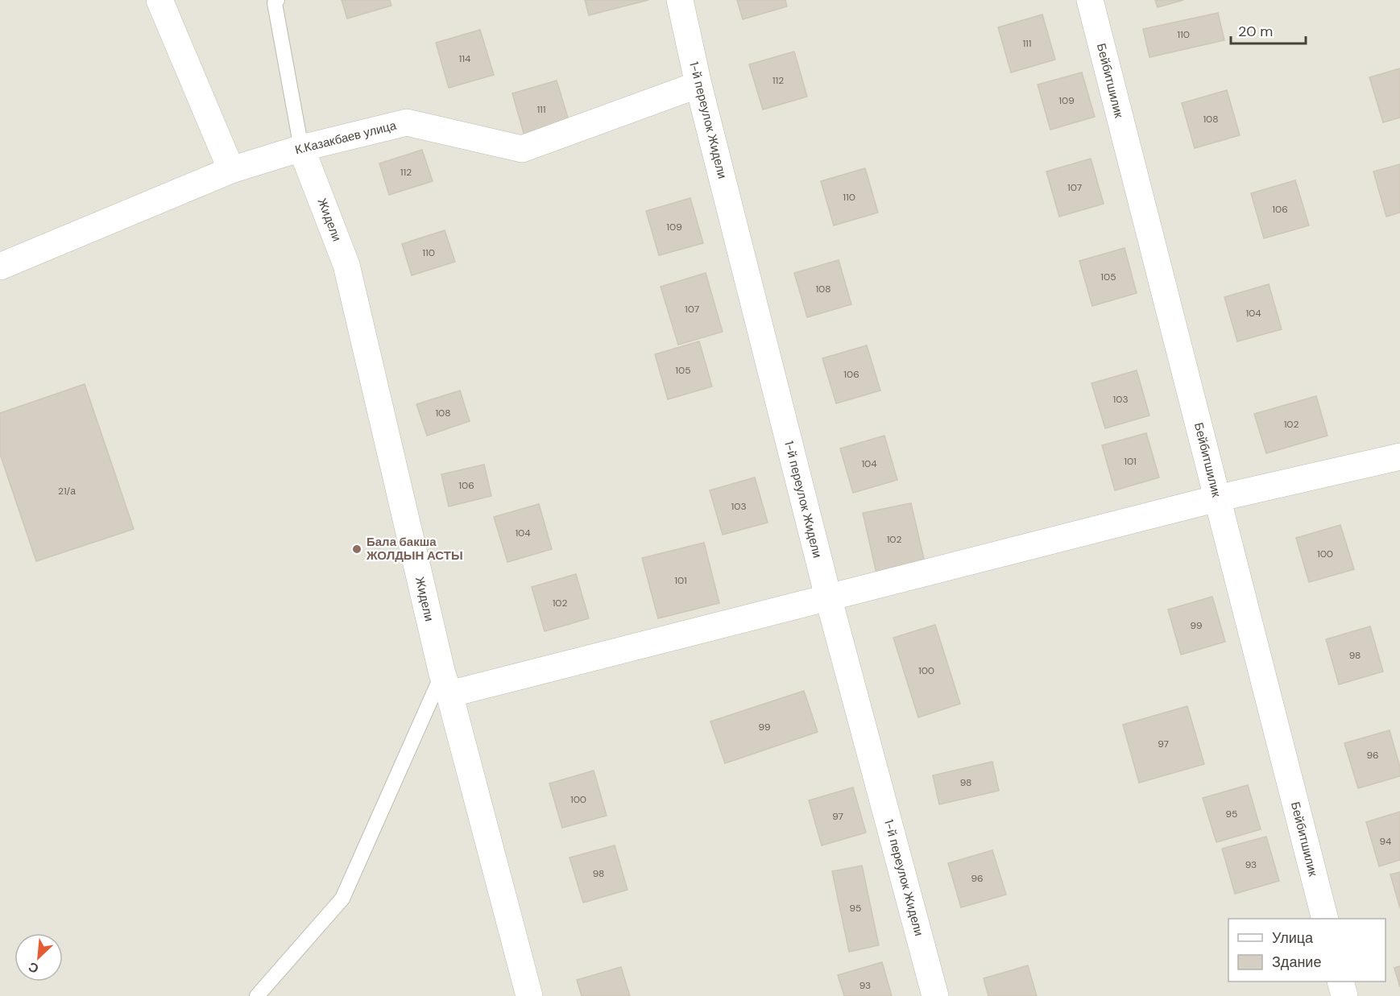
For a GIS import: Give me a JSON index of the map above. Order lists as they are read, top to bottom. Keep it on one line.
{"streets":{"street":["Бейбитшилик","1-й переулок Жидели","К.Казакбаев улица","Жидели"]},"crossings":[["1-й переулок Жидели","К.Казакбаев улица"],["К.Казакбаев улица","Жидели"]],"places":["Бала бакша ЖОЛДЫН АСТЫ"],"house_numbers":["110","111","114","112","109","111","108","112","107","110","106","109","110","105","108","107","104","105","106","103","108","102","101","104","106","21/а","103","104","102","100","101","102","99","98","100","99","97","96","98","100","95","97","94","93","98","96","95","93"],"legend":["Улица","Здание"],"scale_bar":"20 m","north":"bottom left"}
